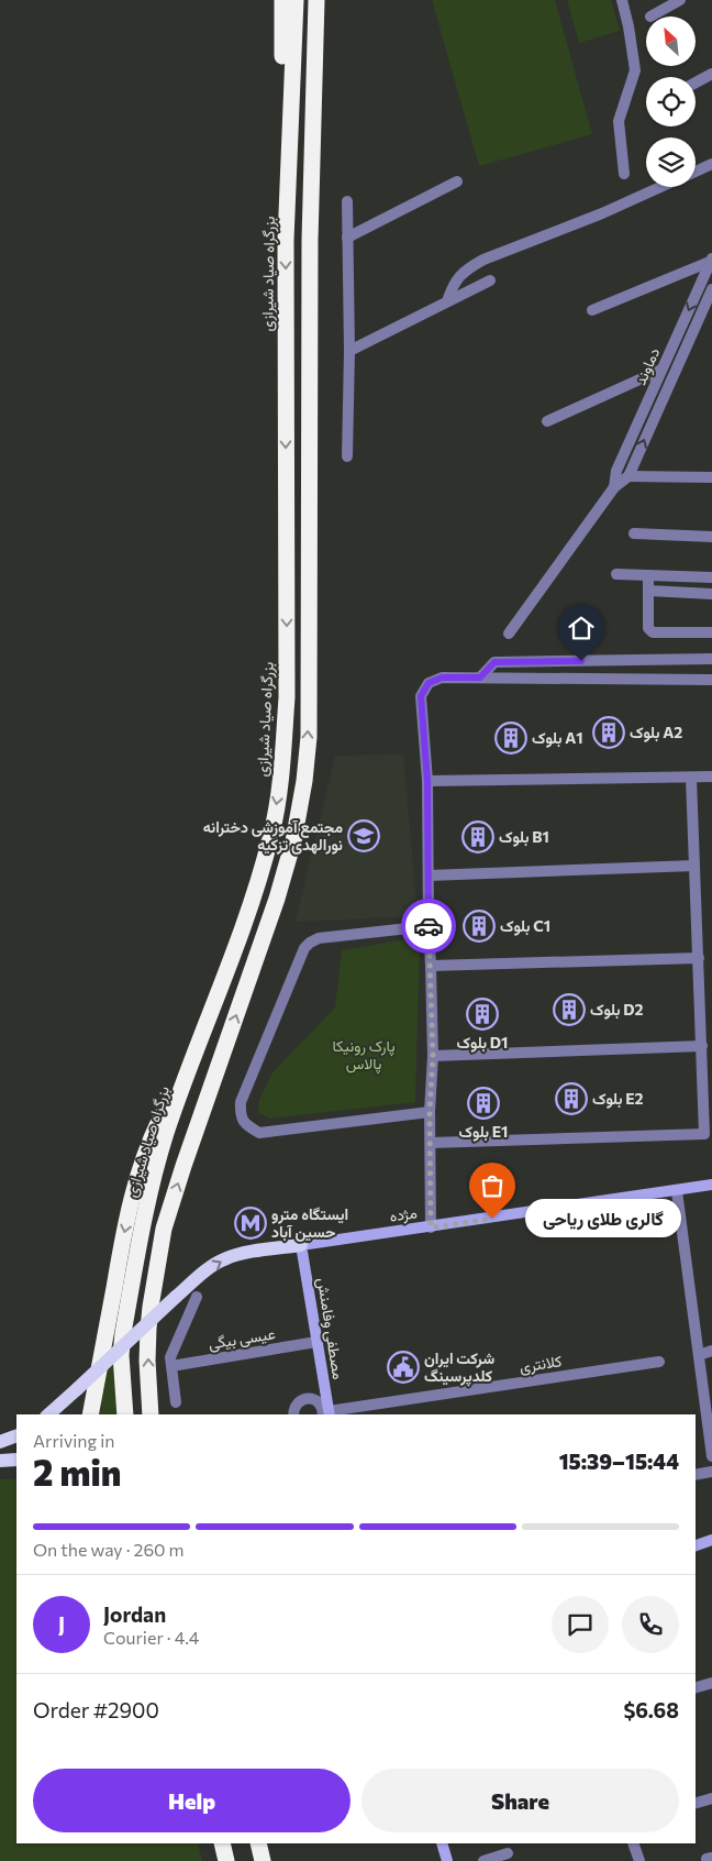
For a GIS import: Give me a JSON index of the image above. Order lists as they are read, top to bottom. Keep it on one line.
{"streets":{"highway":["بزرگراه صیاد شیرازی"],"main road":["مژده","مصطفی وفامنش"],"street":["دماوند","عیسی بیگی","کلانتری"]},"crossings":[["مژده","مصطفی وفامنش"],["مصطفی وفامنش","عیسی بیگی"],["مصطفی وفامنش","کلانتری"]],"one_way":["مژده"],"parks":["پارک رونیکا پالاس"],"places":{"building":["بلوک A2","بلوک A1","بلوک B1","بلوک C1","بلوک D2","بلوک D1","بلوک E2","بلوک E1"],"school or university":["مجتمع آموزشی دخترانه نورالهدی تزکیه"],"other":["گالری طلای ریاحی"],"metro station":["ایستگاه مترو حسین آباد"],"public building":["شرکت ایران کلدپرسینگ"]},"north":"top left","page":{"bubble":"گالری طلای ریاحی","heading":["2 min","Arriving in","15:39–15:44"],"panel":["Jordan","Courier · 4.4","Order #2900","$6.68"],"bar":"On the way · 260 m","round":"J","buttons":["Help","Share"]}}
